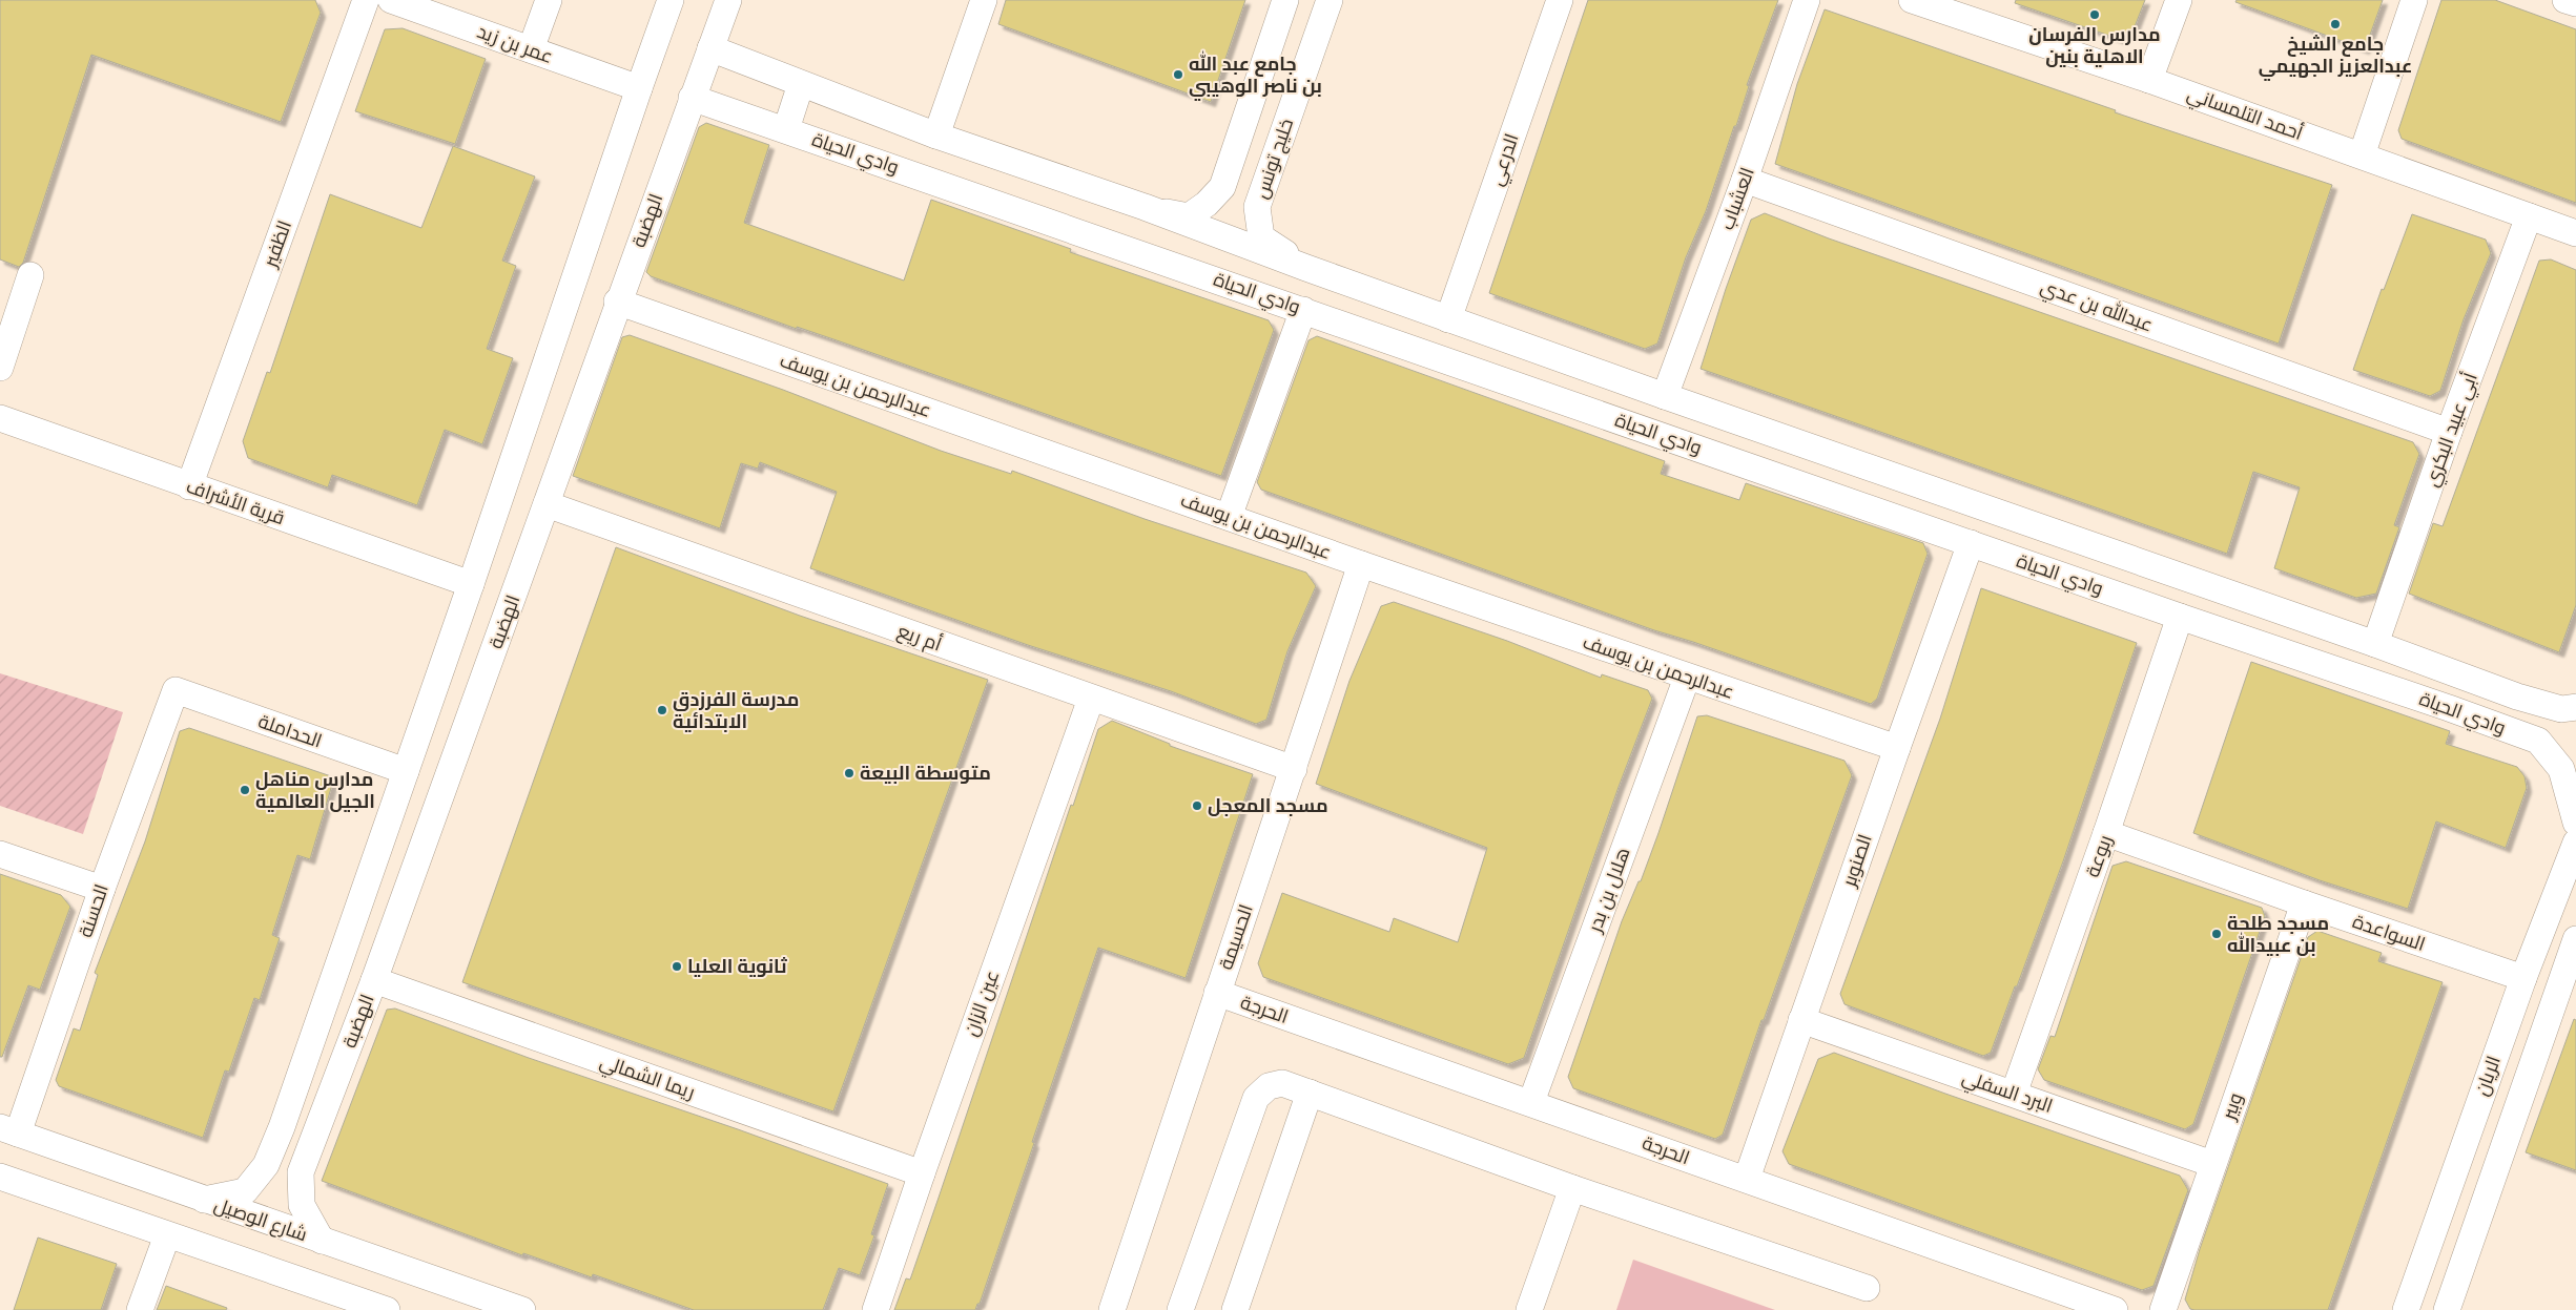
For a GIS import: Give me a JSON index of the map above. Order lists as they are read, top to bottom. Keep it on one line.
{"streets":{"street":["عمر بن زيد","أحمد التلمساني","وادي الحياة","خليج تونس","الدرعي","العشباب","الهضبة","الظفير","عبدالله بن عدي","عبدالرحمن بن يوسف","أبي عبيد البكري","قرية الأشراف","أم ريع","الحداملة","ربوعة","الصنوبر","هلال بن بدر","الحسنة","السواعدة","الحسيمة","عين الزان","الحرجة","الريان","ريما الشمالي","البرد السفلي","وبير","شارع الوصيل"]},"crossings":[["عمر بن زيد","الهضبة"],["أحمد التلمساني","أبي عبيد البكري"],["وادي الحياة","خليج تونس"],["وادي الحياة","الدرعي"],["وادي الحياة","العشباب"],["وادي الحياة","الهضبة"],["وادي الحياة","أبي عبيد البكري"],["وادي الحياة","ربوعة"],["وادي الحياة","الصنوبر"],["العشباب","عبدالله بن عدي"],["الهضبة","عبدالرحمن بن يوسف"],["الهضبة","قرية الأشراف"],["الهضبة","أم ريع"],["الهضبة","الحداملة"],["الهضبة","ريما الشمالي"],["الهضبة","شارع الوصيل"],["الظفير","قرية الأشراف"],["عبدالله بن عدي","أبي عبيد البكري"],["عبدالرحمن بن يوسف","الصنوبر"],["عبدالرحمن بن يوسف","هلال بن بدر"],["عبدالرحمن بن يوسف","الحسيمة"],["أم ريع","الحسيمة"],["أم ريع","عين الزان"],["الحداملة","الحسنة"],["ربوعة","السواعدة"],["ربوعة","البرد السفلي"],["الصنوبر","الحرجة"],["الصنوبر","البرد السفلي"],["هلال بن بدر","الحرجة"],["الحسنة","شارع الوصيل"],["السواعدة","الريان"],["السواعدة","وبير"],["الحسيمة","الحرجة"],["عين الزان","ريما الشمالي"],["البرد السفلي","وبير"]],"places":["مدارس الفرسان الاهلية بنين","جامع الشيخ عبدالعزيز الجهيمي","جامع عبد الله بن ناصر الوهيبي","مدرسة الفرزدق الابتدائية","متوسطة البيعة","مدارس مناهل الجيل العالمية","مسجد المعجل","مسجد طلحة بن عبيدالله","ثانوية العليا"]}
